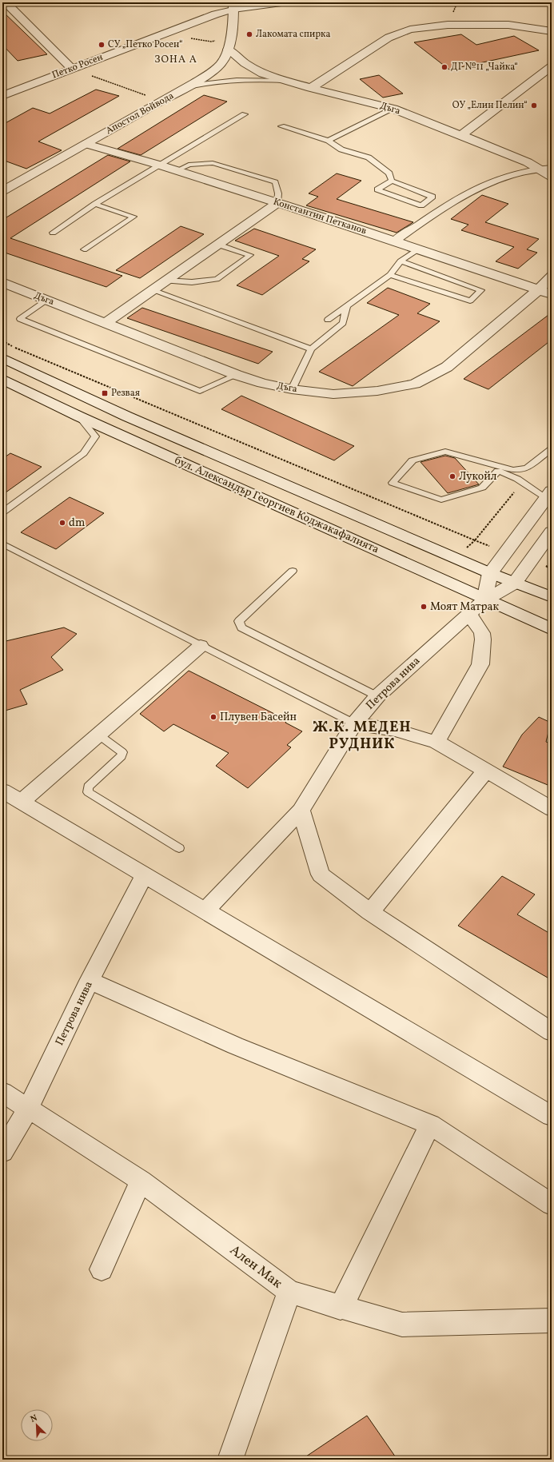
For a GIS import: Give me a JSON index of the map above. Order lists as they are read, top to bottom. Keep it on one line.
{"streets":{"street":["Петко Росен","Дъга","Апостол Войвода","Константин Петканов","бул. Александър Георгиев Коджакафалията","Петрова нива","Ален Мак"]},"crossings":[["Петко Росен","Апостол Войвода"],["Дъга","Апостол Войвода"],["Дъга","Константин Петканов"],["Апостол Войвода","Константин Петканов"],["бул. Александър Георгиев Коджакафалията","Петрова нива"],["Петрова нива","Ален Мак"]],"districts":["ЗОНА А","Ж.К. МЕДЕН РУДНИК"],"places":{"other":["Лакомата спирка","СУ „Петко Росен“","ДГ №11 „Чайка“","ОУ „Елин Пелин“","Лукойл","dm","Моят Матрак","Плувен Басейн"],"transit":["Резвая"]},"north":"top left"}
